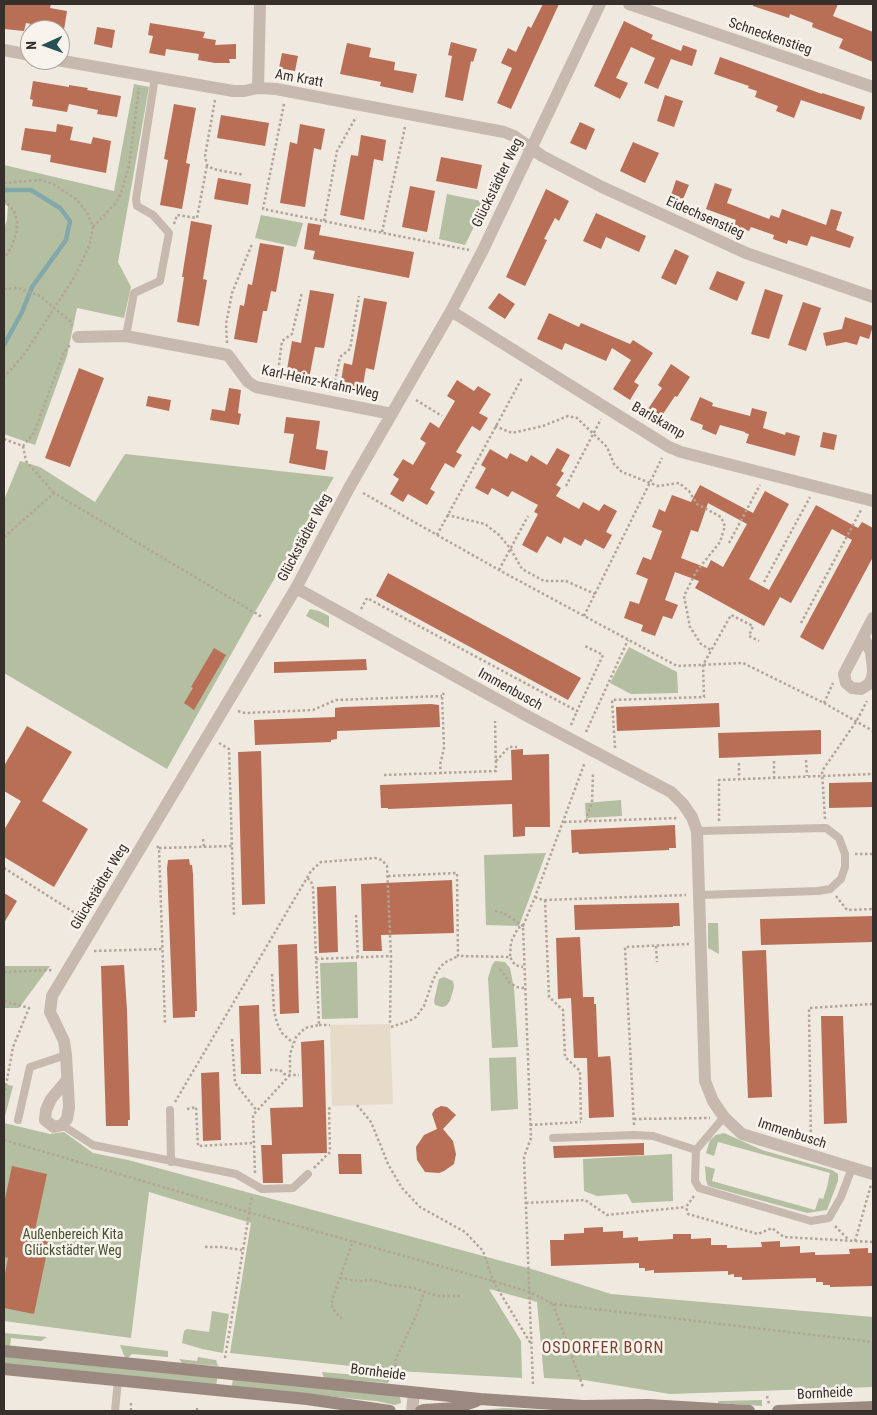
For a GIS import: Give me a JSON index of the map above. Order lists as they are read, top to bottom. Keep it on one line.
{"streets":{"street":["Schneckenstieg","Am Kratt","Glückstädter Weg","Eidechsenstieg","Karl-Heinz-Krahn-Weg","Barlskamp","Immenbusch","Bornheide"]},"crossings":[["Am Kratt","Glückstädter Weg"],["Am Kratt","Eidechsenstieg"],["Glückstädter Weg","Eidechsenstieg"],["Glückstädter Weg","Karl-Heinz-Krahn-Weg"],["Glückstädter Weg","Barlskamp"],["Glückstädter Weg","Immenbusch"]],"districts":["OSDORFER BORN"],"parks":["Außenbereich Kita Glückstädter Weg"],"north":"left"}
